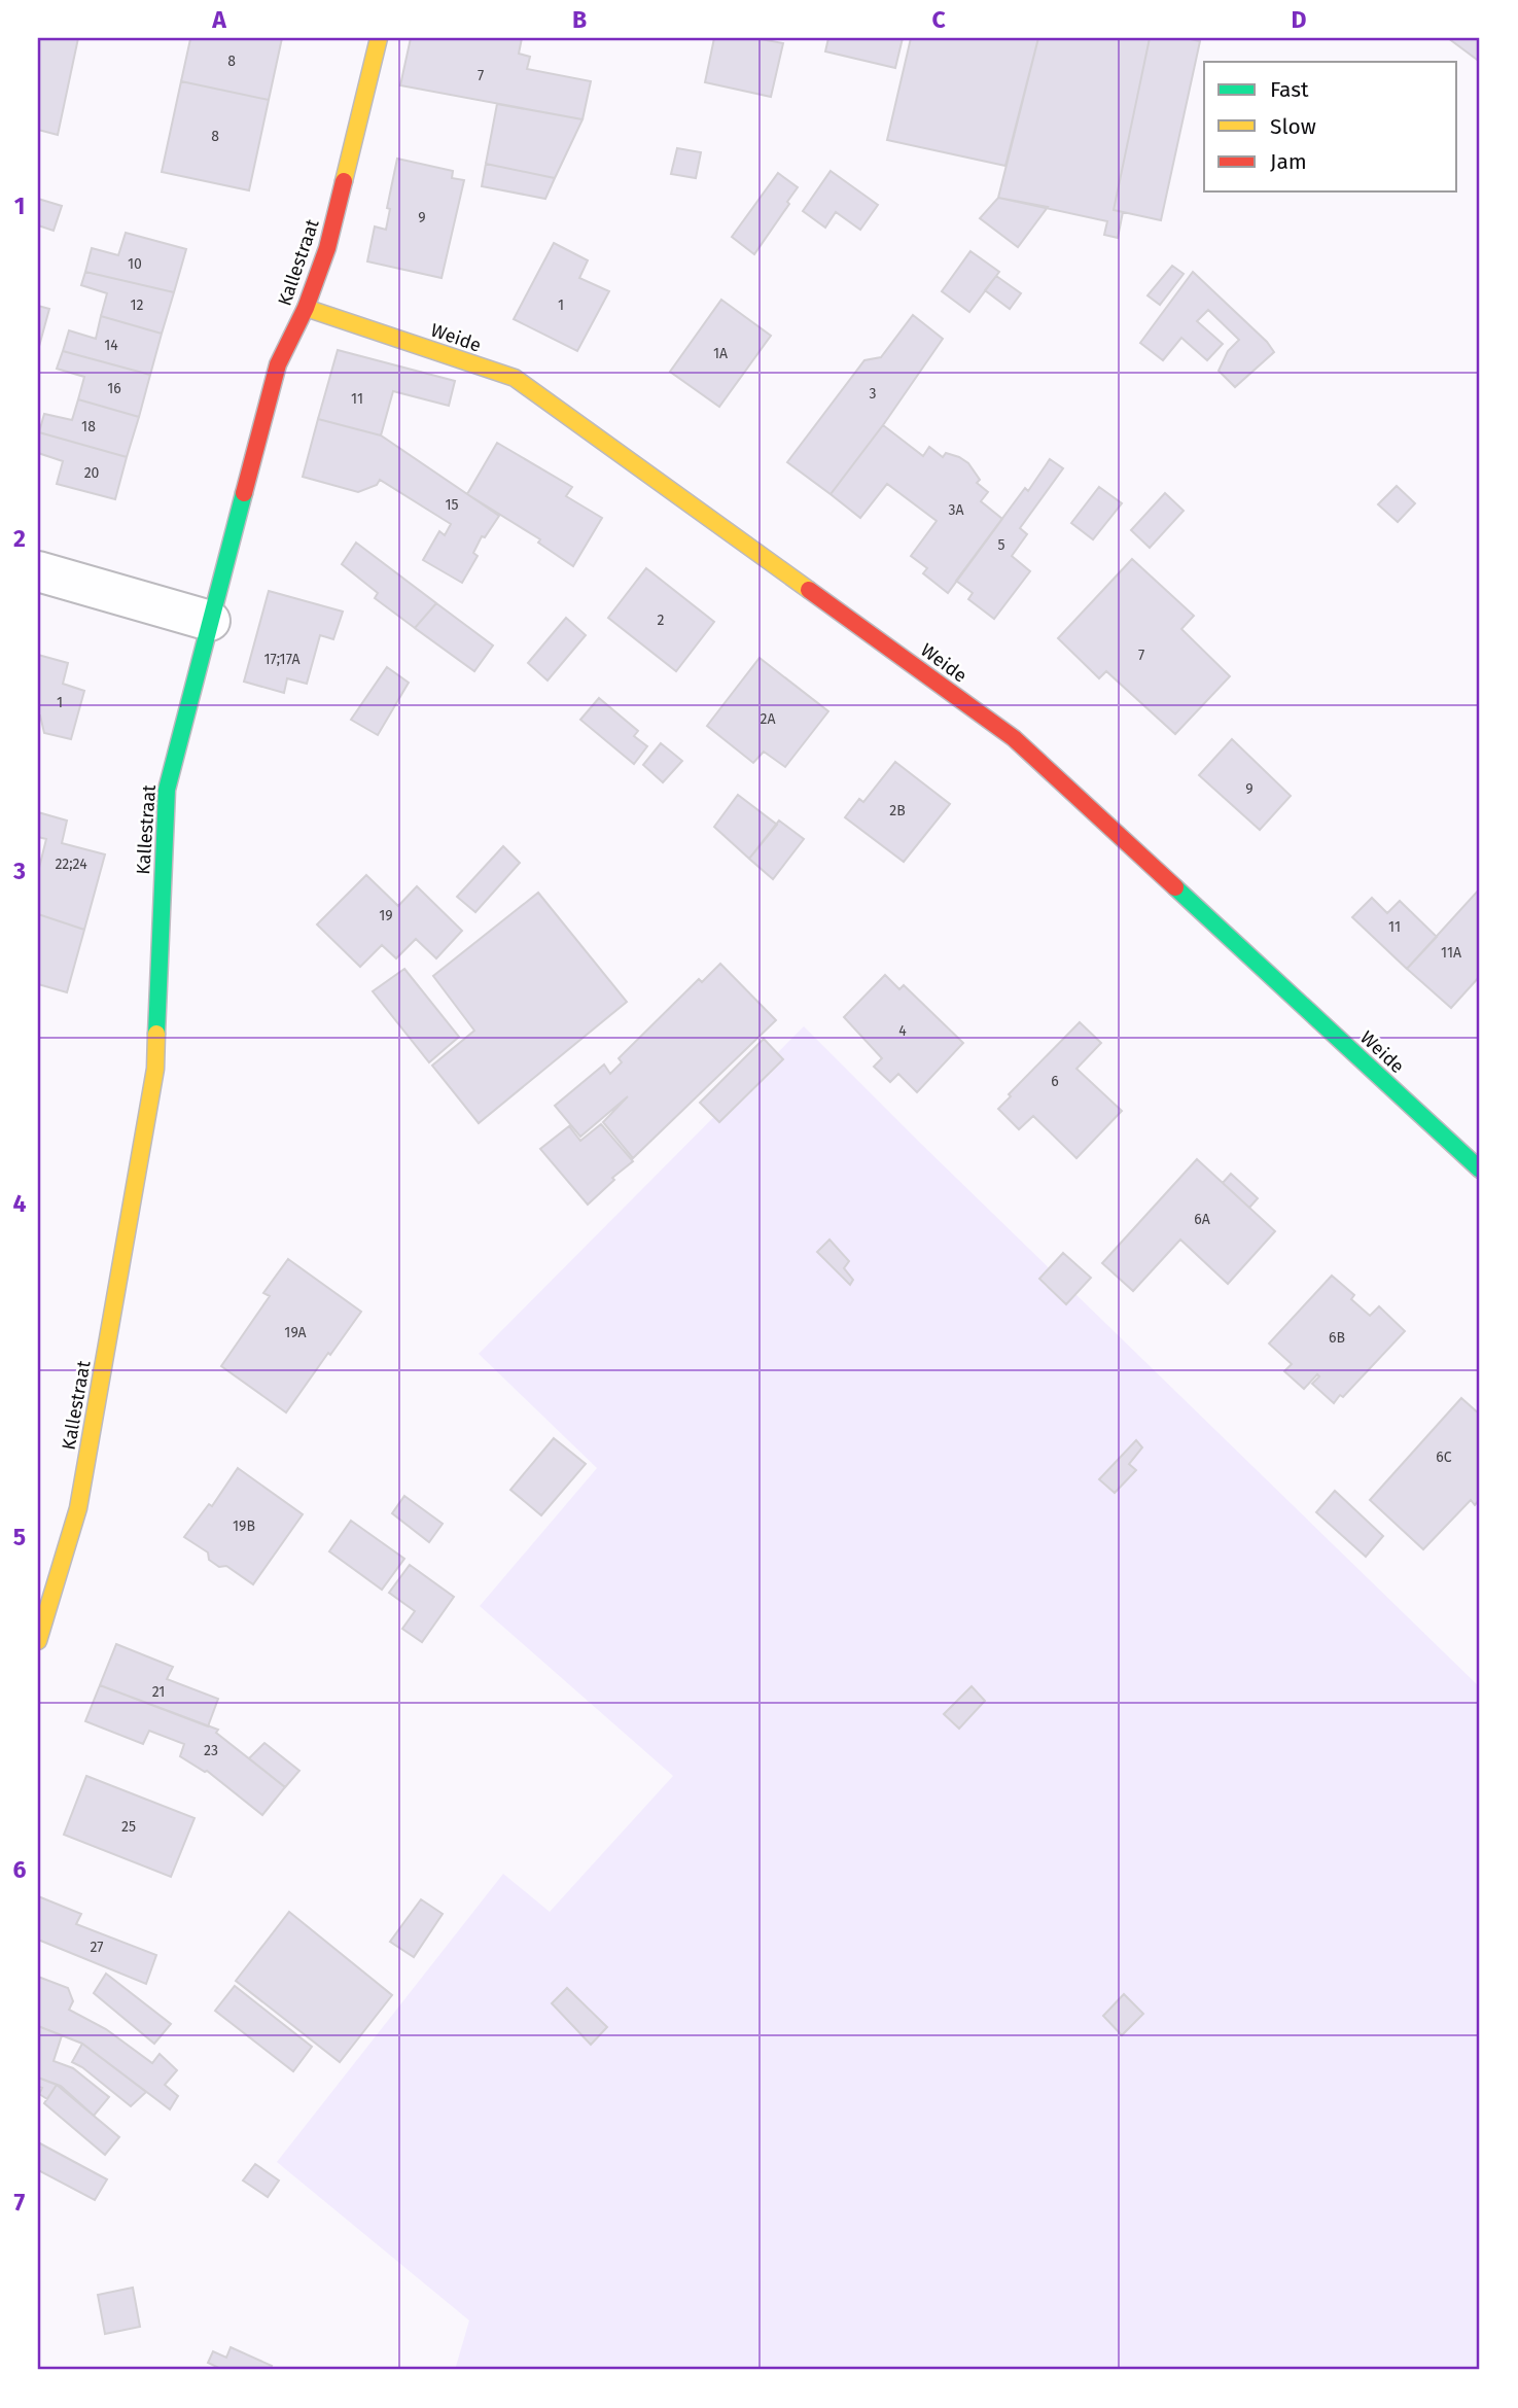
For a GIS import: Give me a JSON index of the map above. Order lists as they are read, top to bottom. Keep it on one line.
{"streets":{"street":["Kallestraat","Weide"]},"crossings":[["Kallestraat","Weide"]],"house_numbers":["8","7","8","9","10","12","1","14","1A","16","3","11","18","20","15","3A","5","2","7","17;17A","1","2A","9","2B","22;24","19","11","11A","4","6","6A","19A","6B","6C","19B","21","23","25","27"],"legend":["Fast","Slow","Jam"],"grid":{"columns":["A","B","C","D"],"rows":["1","2","3","4","5","6","7"]}}
